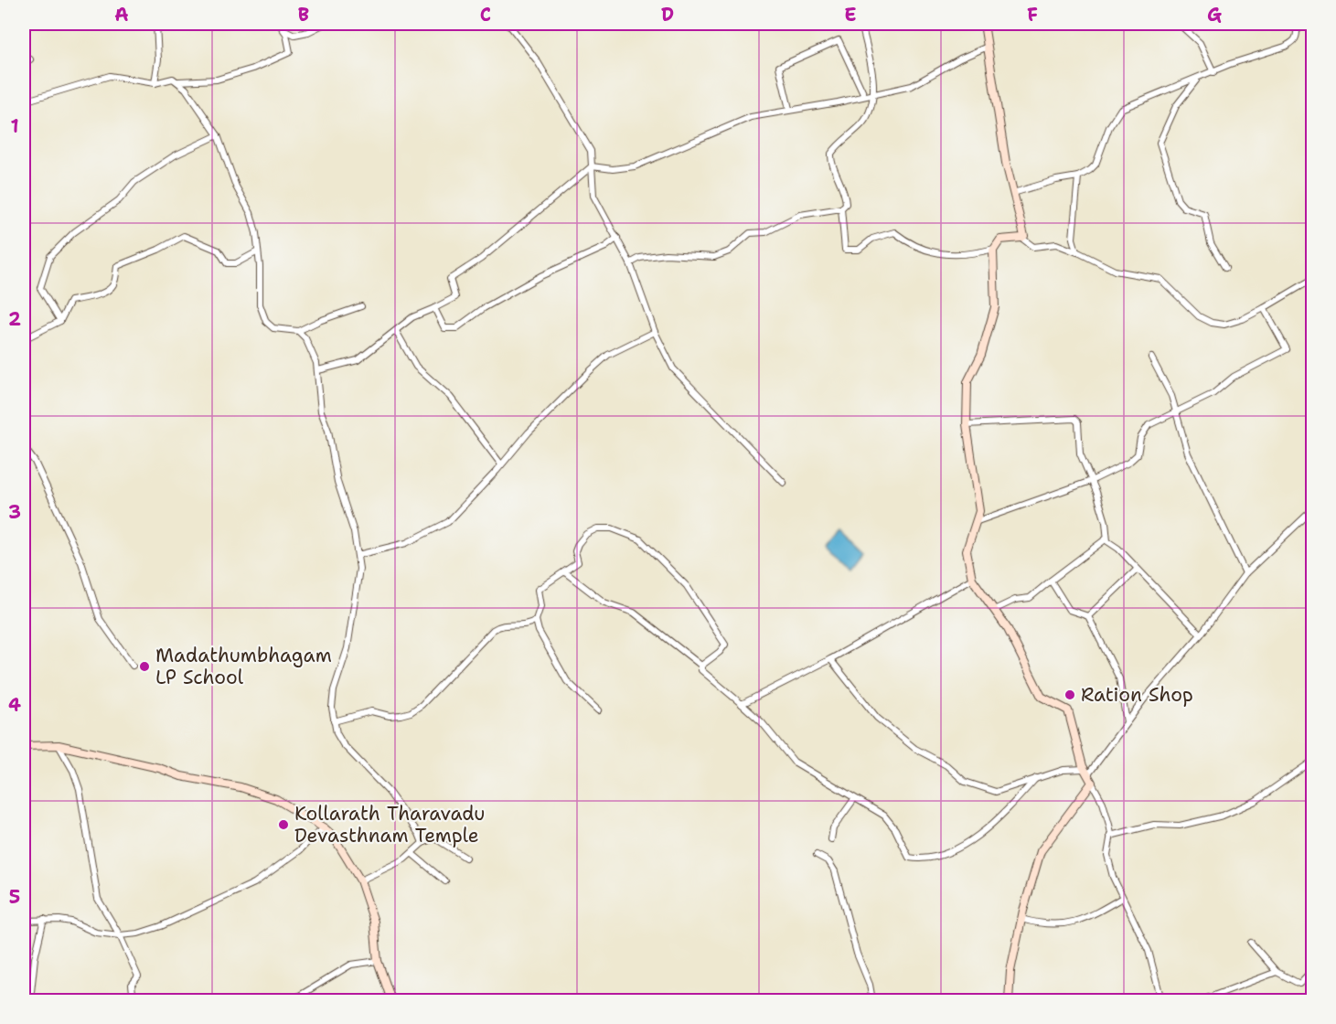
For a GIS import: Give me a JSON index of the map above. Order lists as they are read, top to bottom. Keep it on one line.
{"places":["Madathumbhagam LP School","Ration Shop","Kollarath Tharavadu Devasthnam Temple"],"grid":{"columns":["A","B","C","D","E","F","G"],"rows":["1","2","3","4","5"]}}
